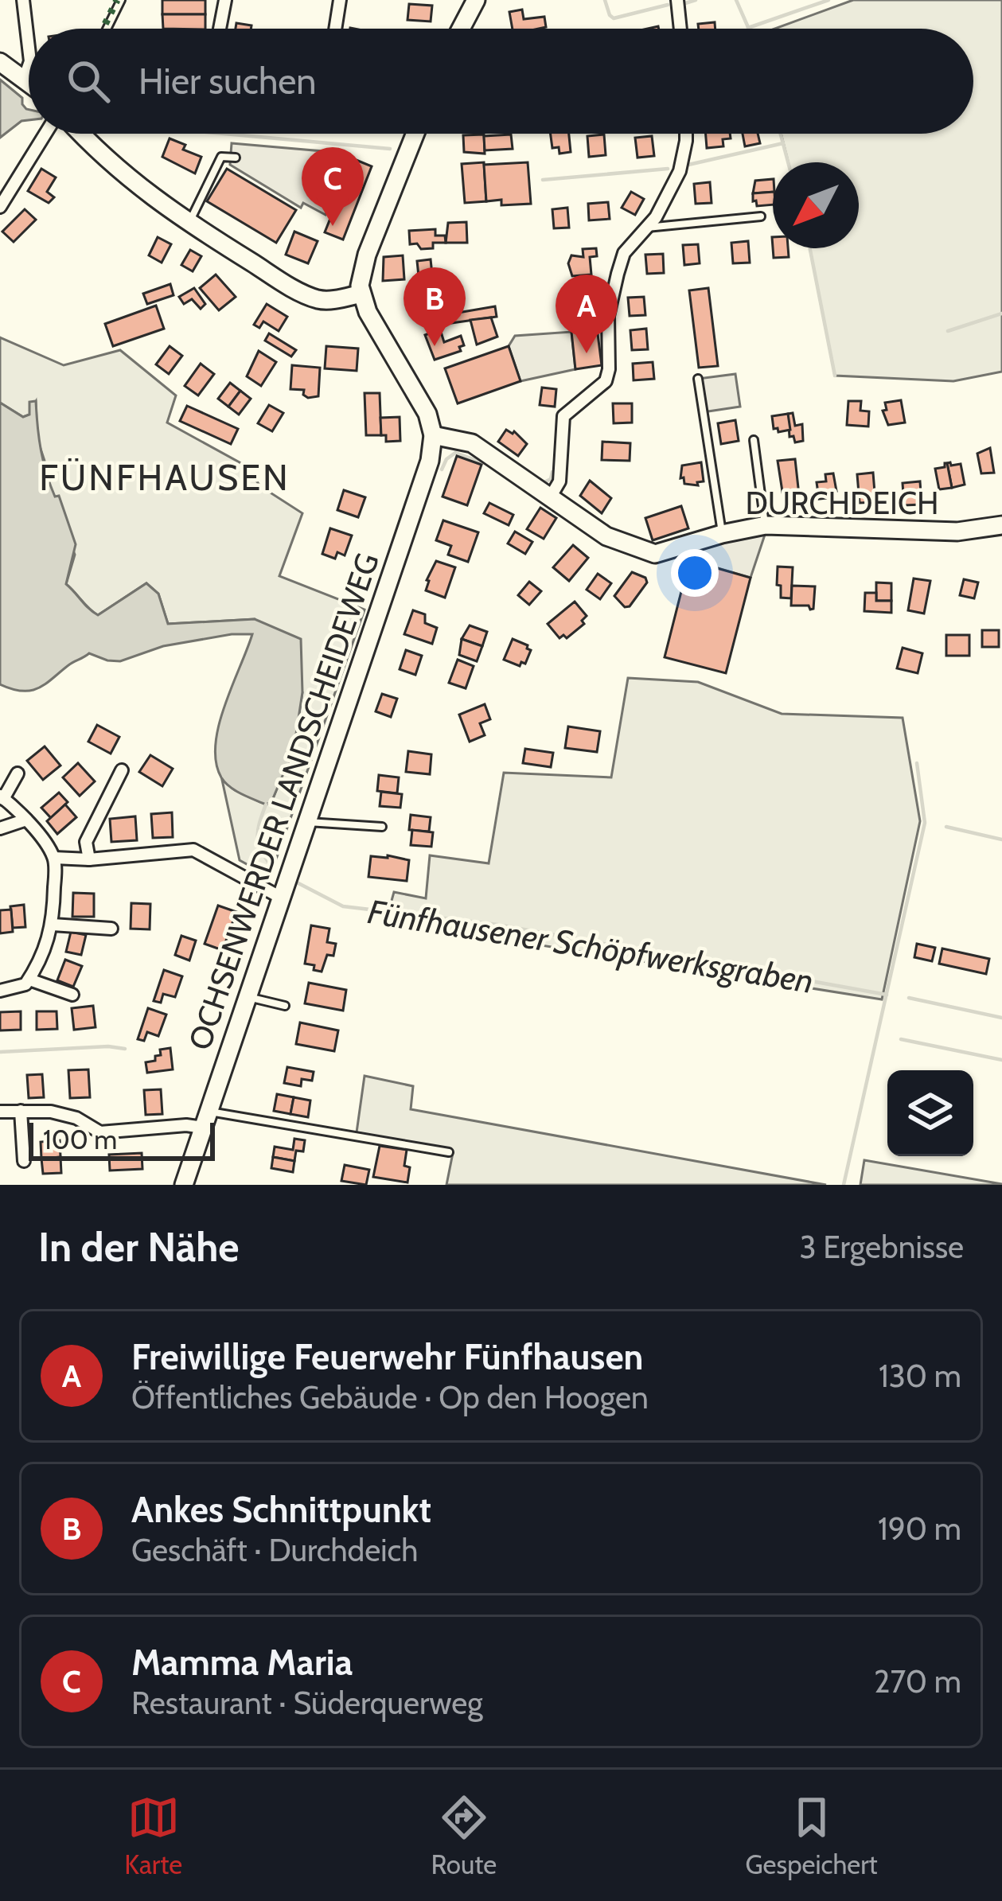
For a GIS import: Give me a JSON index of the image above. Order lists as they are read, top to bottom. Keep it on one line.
{"streets":{"street":["DURCHDEICH","OCHSENWERDER LANDSCHEIDEWEG"]},"crossings":[["DURCHDEICH","OCHSENWERDER LANDSCHEIDEWEG"]],"districts":["FÜNFHAUSEN"],"water":["Fünfhausener Schöpfwerksgraben"],"scale_bar":"100 m","north":"bottom left","page":{"search":"Hier suchen","pins":["C","B","A"],"scale":"100 m","heading":["In der Nähe","3 Ergebnisse"],"list":[{"mark":"A","name":"Freiwillige Feuerwehr Fünfhausen","note":"Öffentliches Gebäude · Op den Hoogen","value":"130 m"},{"mark":"B","name":"Ankes Schnittpunkt","note":"Geschäft · Durchdeich","value":"190 m"},{"mark":"C","name":"Mamma Maria","note":"Restaurant · Süderquerweg","value":"270 m"}],"nav":["Karte","Route","Gespeichert"]}}
